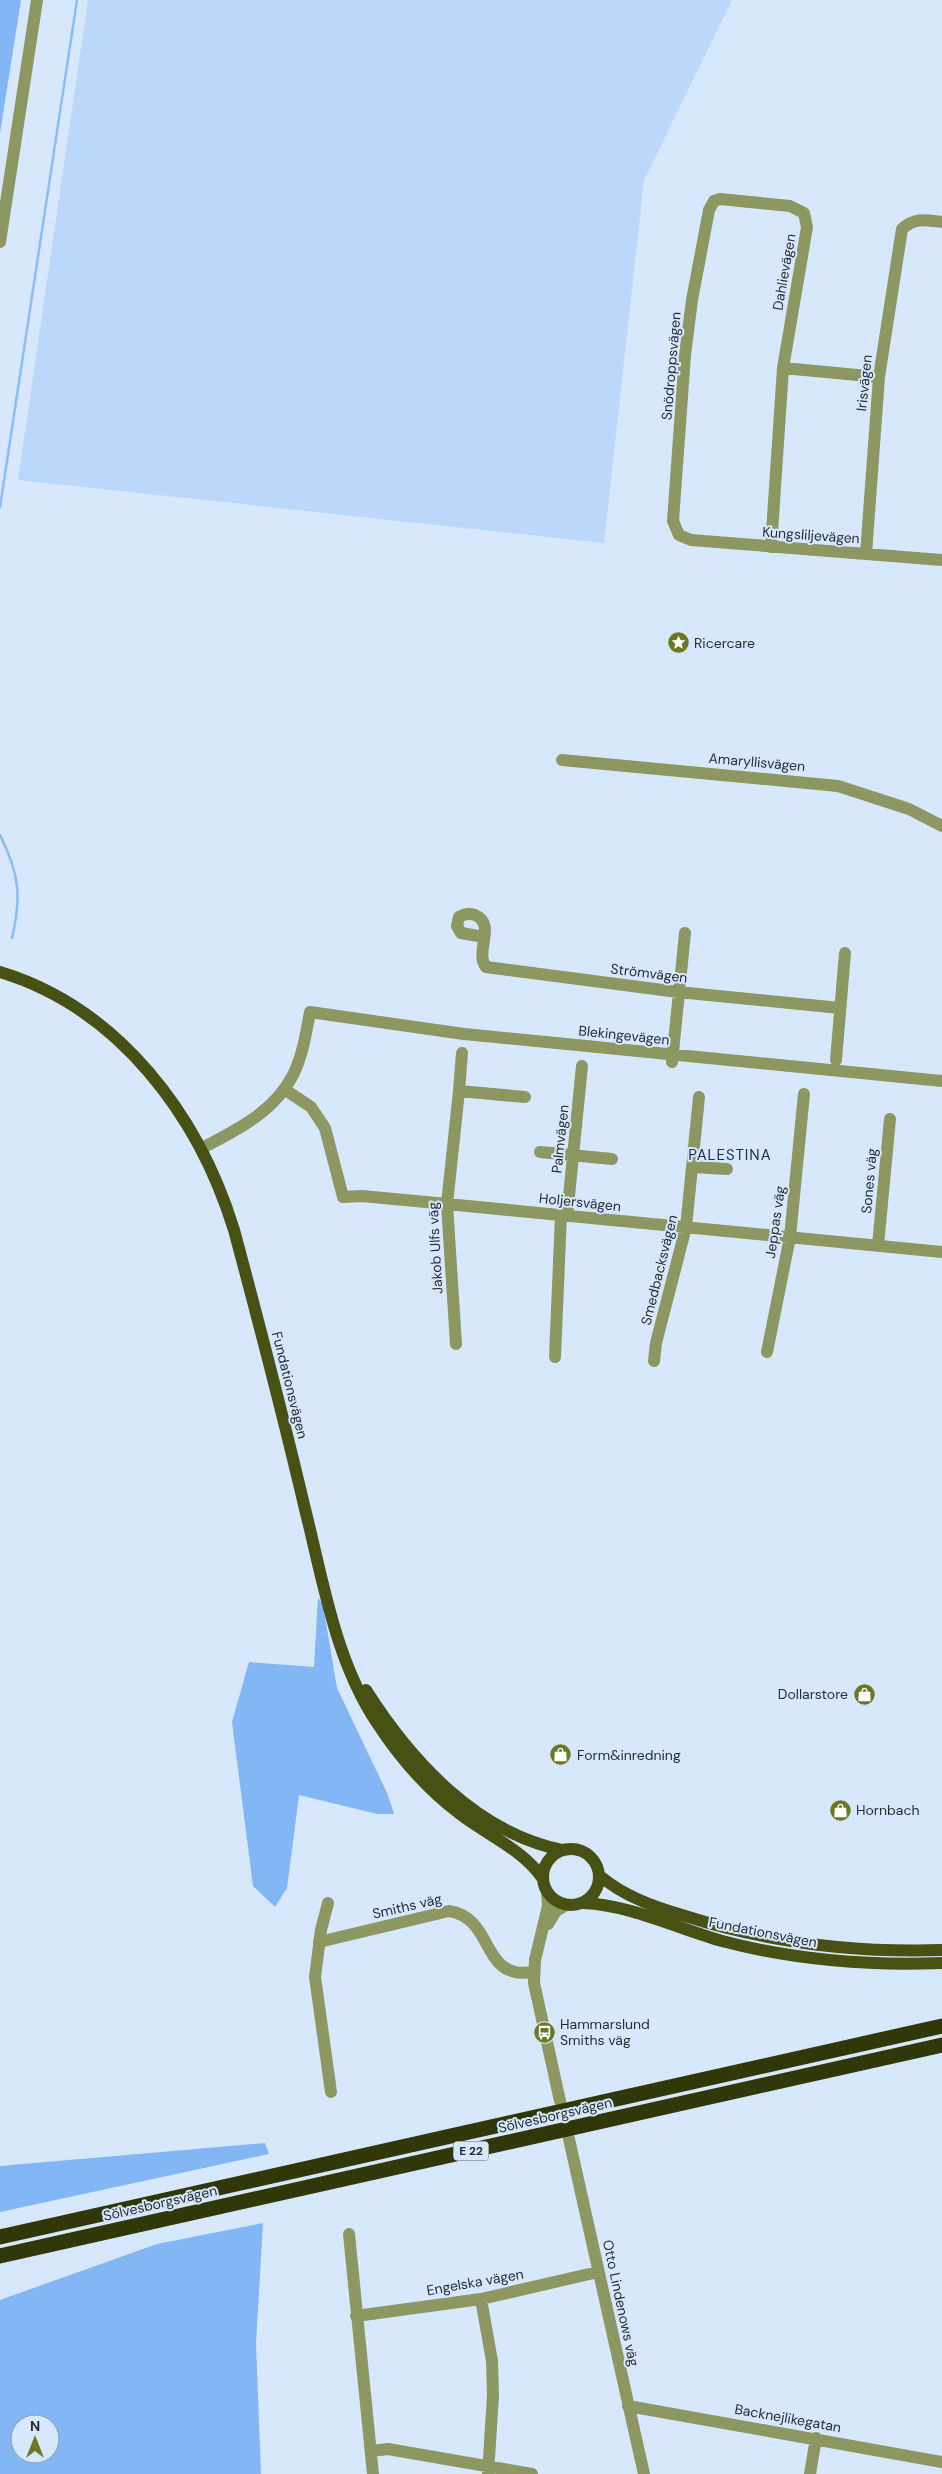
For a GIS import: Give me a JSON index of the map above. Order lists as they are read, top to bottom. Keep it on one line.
{"streets":{"highway":["Sölvesborgsvägen","E 22"],"main road":["Fundationsvägen"],"street":["Dahlievägen","Snödroppsvägen","Irisvägen","Kungsliljevägen","Amaryllisvägen","Strömvägen","Blekingevägen","Palmvägen","Sones väg","Holjersvägen","Jeppas väg","Jakob Ulfs väg","Smedbacksvägen","Smiths väg","Engelska vägen","Otto Lindenows väg","Backnejlikegatan"]},"crossings":[["Dahlievägen","Snödroppsvägen"],["Dahlievägen","Kungsliljevägen"],["Snödroppsvägen","Kungsliljevägen"],["Irisvägen","Kungsliljevägen"],["Blekingevägen","Holjersvägen"],["Blekingevägen","Fundationsvägen"],["Palmvägen","Holjersvägen"],["Sones väg","Holjersvägen"],["Holjersvägen","Jeppas väg"],["Holjersvägen","Jakob Ulfs väg"],["Holjersvägen","Smedbacksvägen"],["Engelska vägen","Otto Lindenows väg"],["Otto Lindenows väg","Backnejlikegatan"]],"districts":["PALESTINA"],"places":{"place":["Ricercare"],"shop":["Dollarstore","Form&inredning","Hornbach"],"bus stop":["Hammarslund Smiths väg"]},"north":"top"}
